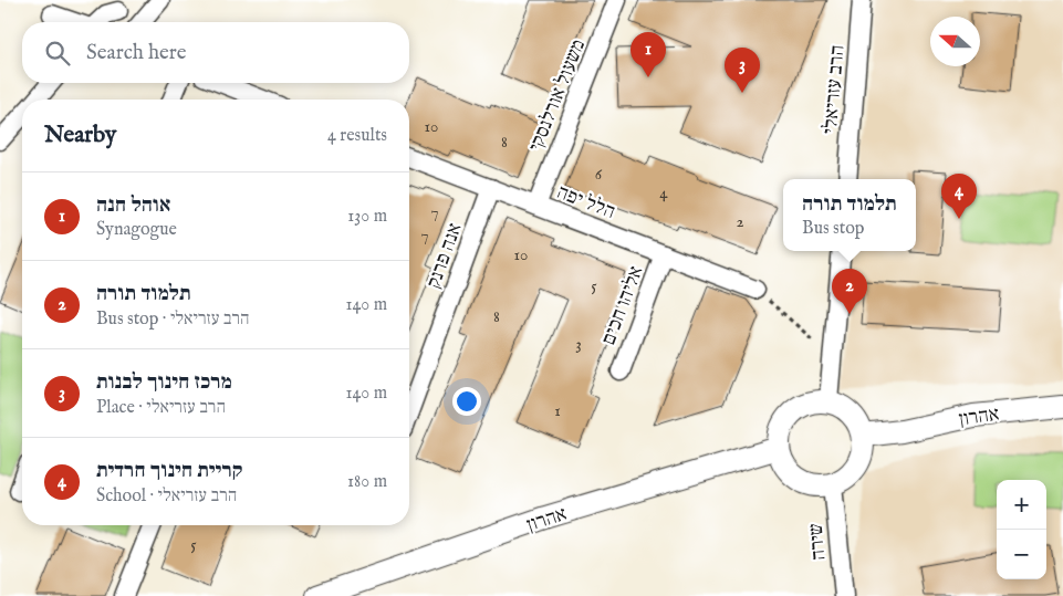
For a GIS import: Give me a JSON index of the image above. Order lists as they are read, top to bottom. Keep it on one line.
{"streets":{"street":["הרב עזריאלי","משעול אורלנסקי","הלל יפה","אנה פרנק","אליהו חכים","אהרון","שירה"]},"crossings":[["משעול אורלנסקי","הלל יפה"],["הלל יפה","אנה פרנק"],["הלל יפה","אליהו חכים"],["אהרון","שירה"]],"house_numbers":["10","8","6","4","7","2","7","10","5","8","3","1","5"],"north":"left","page":{"search":"Search here","pins":["1","3","4","2"],"heading":["Nearby","4 results"],"list":[{"mark":"1","name":"אוהל חנה","note":"Synagogue","value":"130 m"},{"mark":"2","name":"תלמוד תורה","note":"Bus stop · הרב עזריאלי","value":"140 m"},{"mark":"3","name":"מרכז חינוך לבנות","note":"Place · הרב עזריאלי","value":"140 m"},{"mark":"4","name":"קריית חינוך חרדית","note":"School · הרב עזריאלי","value":"180 m"}],"popup":["תלמוד תורה","Bus stop"],"map_buttons":["+","−"]}}
